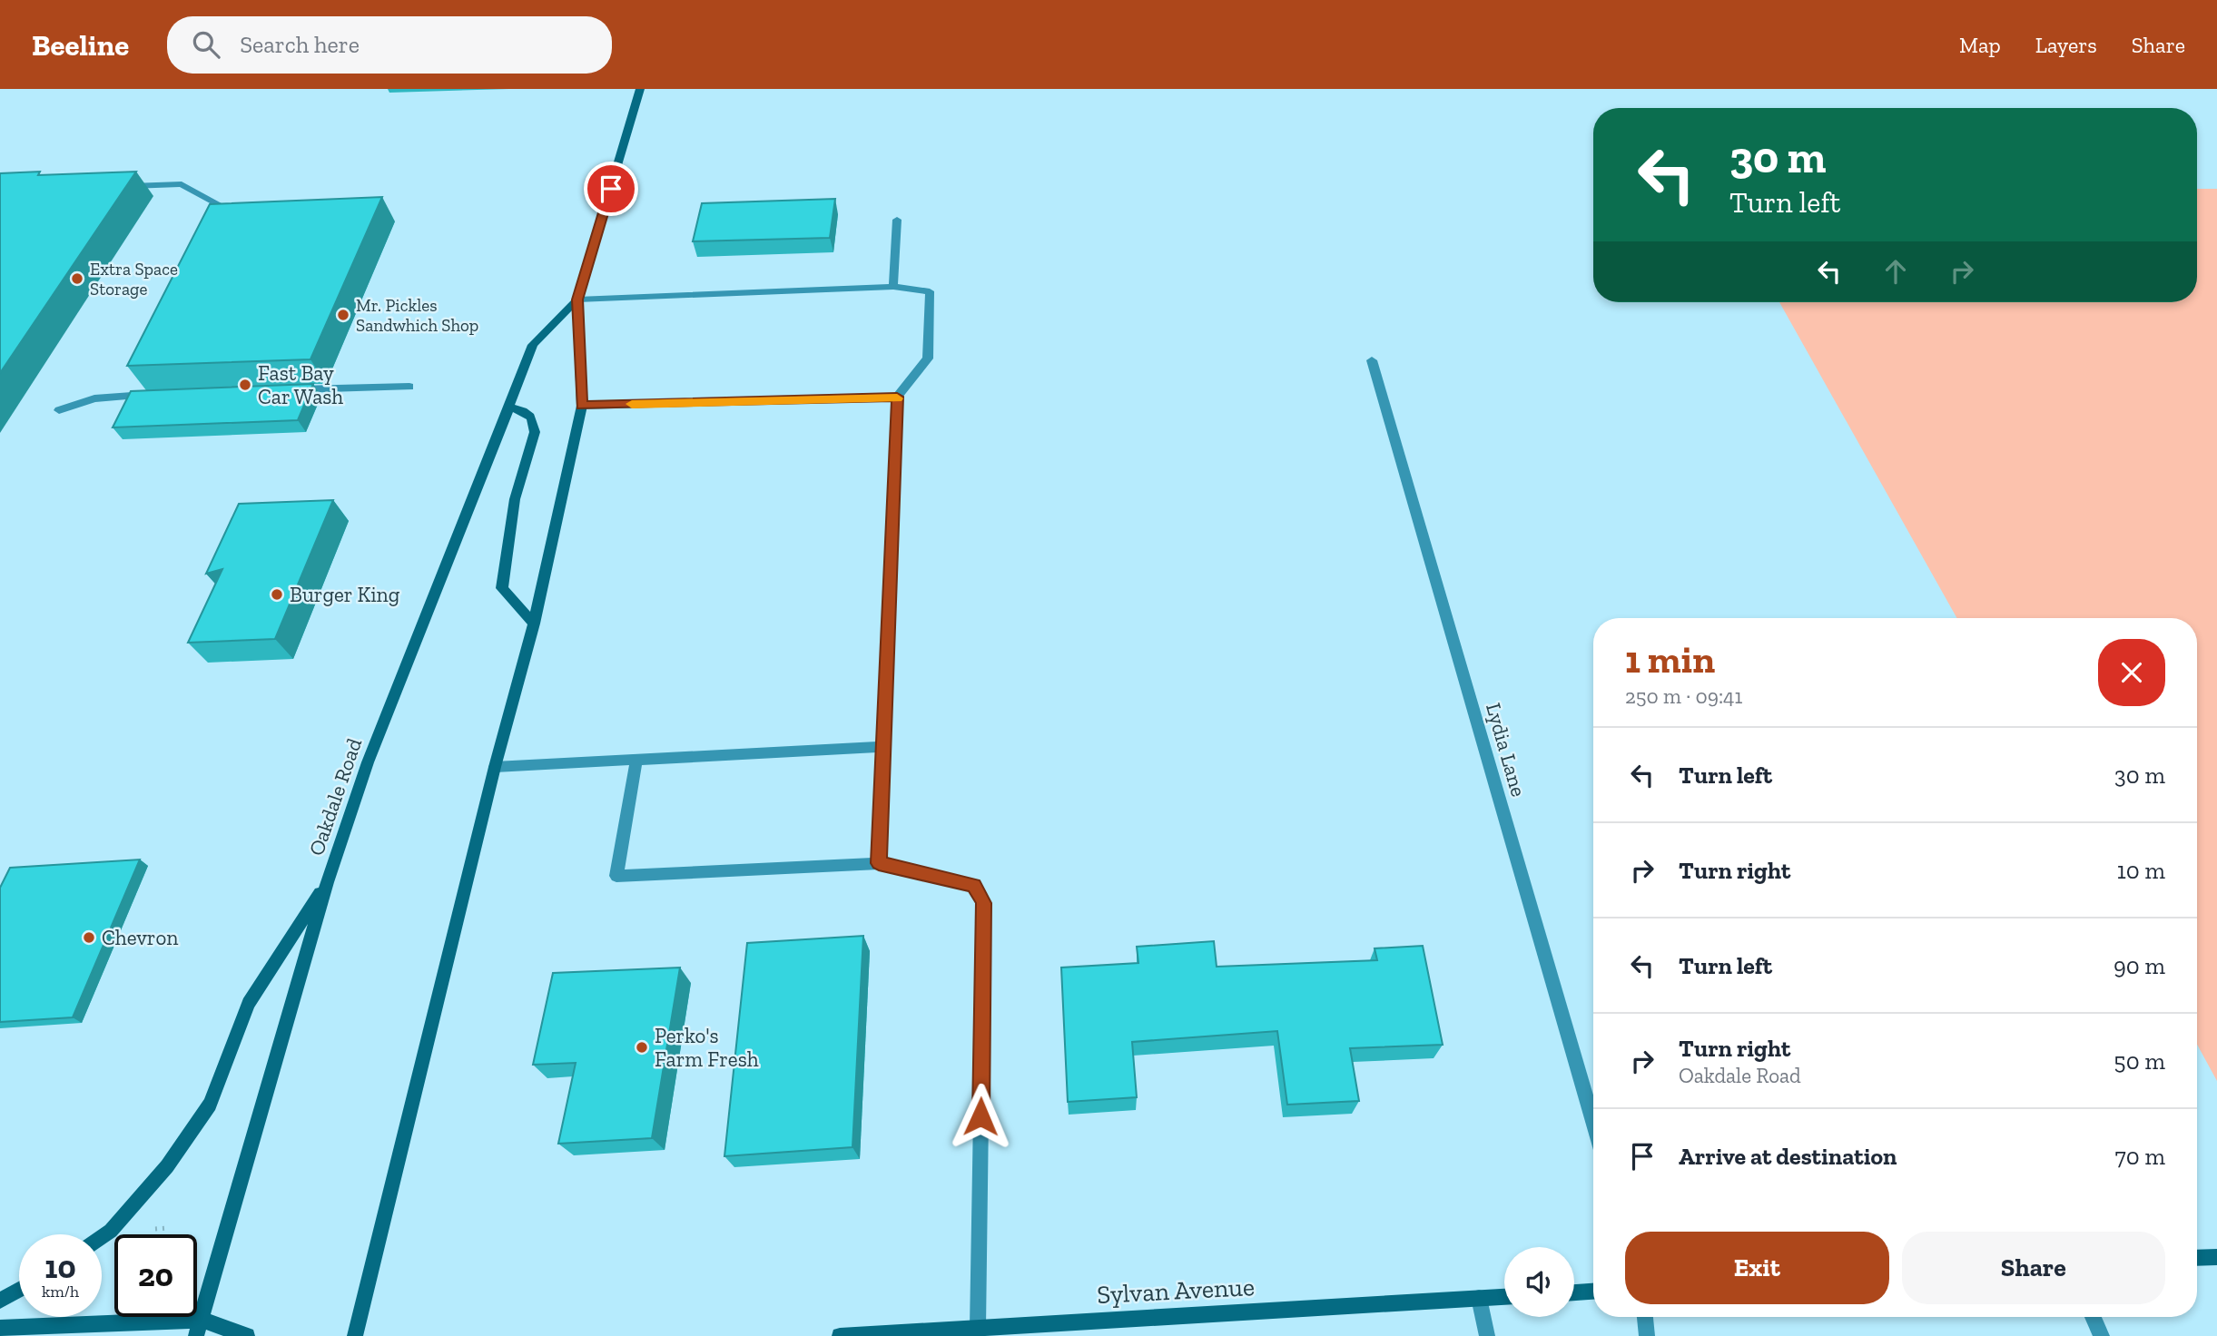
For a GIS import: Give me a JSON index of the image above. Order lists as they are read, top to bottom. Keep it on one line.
{"streets":{"main road":["Oakdale Road","Sylvan Avenue"],"street":["Lydia Lane"]},"places":["Extra Space Storage","Mr. Pickles Sandwhich Shop","Fast Bay Car Wash","Burger King","Chevron","Perko's Farm Fresh"],"page":{"header":"Beeline","search":"Search here","nav":["Map","Layers","Share"],"turn":["30 m","Turn left"],"heading":["1 min","250 m · 09:41"],"list":[{"name":"Turn left","value":"30 m"},{"name":"Turn right","value":"10 m"},{"name":"Turn left","value":"90 m"},{"name":"Turn right","note":"Oakdale Road","value":"50 m"},{"name":"Arrive at destination","value":"70 m"}],"buttons":["Exit","Share"],"speed":"10 km/h","limit":"20"}}
